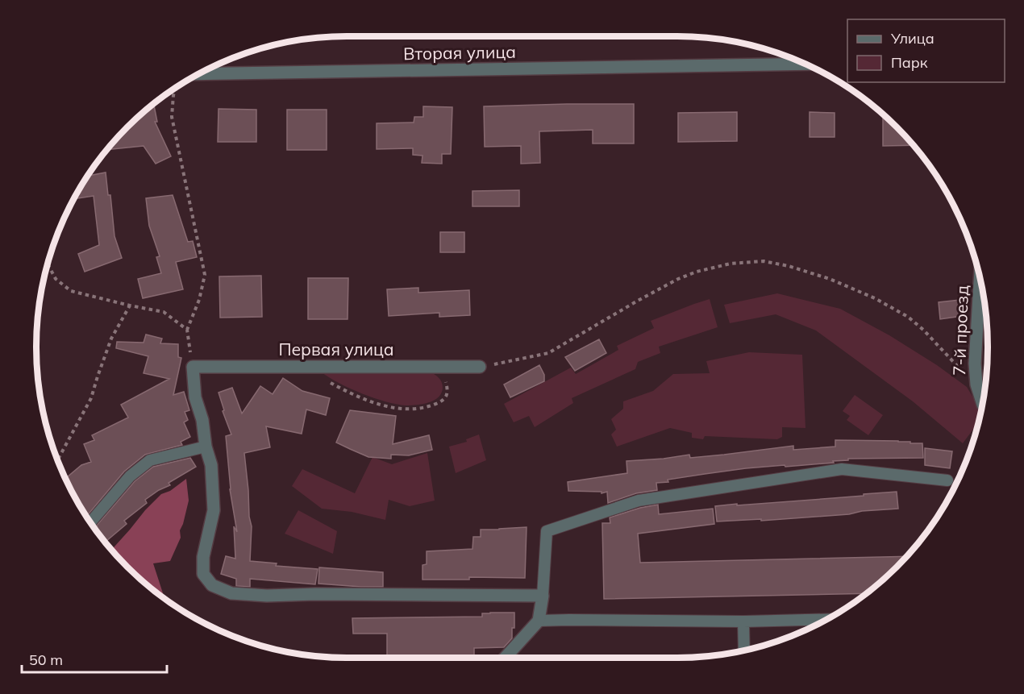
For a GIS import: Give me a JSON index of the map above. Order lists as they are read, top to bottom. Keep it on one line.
{"streets":{"street":["Вторая улица","7-й проезд","Первая улица"]},"legend":["Улица","Парк"],"scale_bar":"50 m"}
